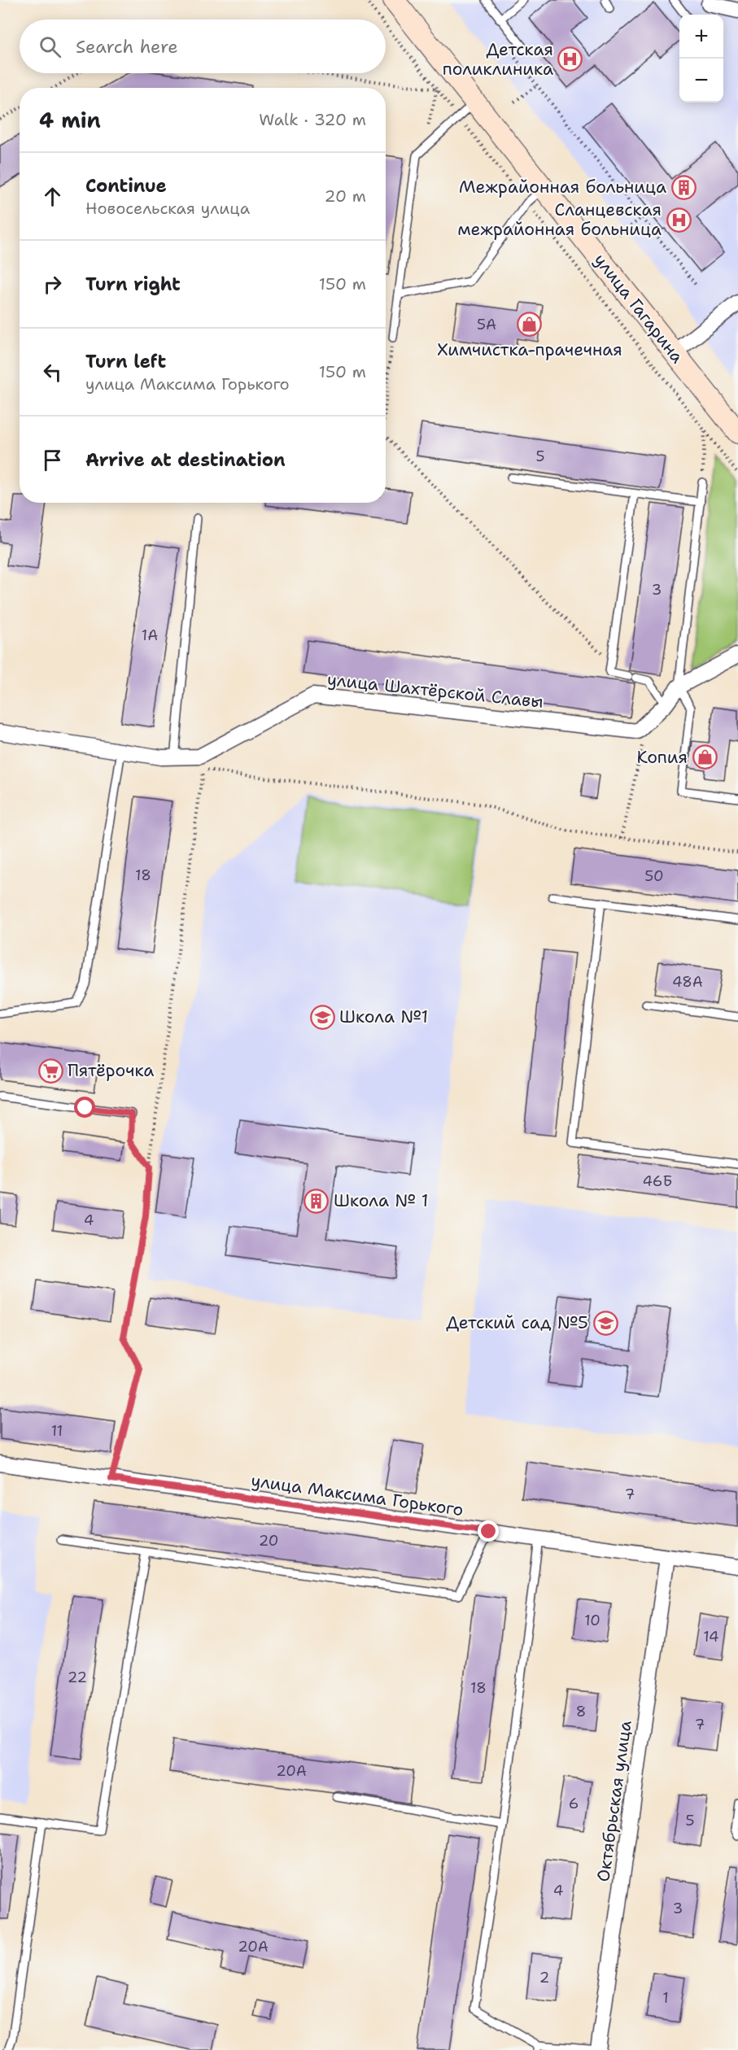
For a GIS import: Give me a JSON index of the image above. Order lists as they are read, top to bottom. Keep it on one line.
{"streets":{"main road":["улица Гагарина"],"street":["улица Шахтёрской Славы","улица Максима Горького","Октябрьская улица"]},"crossings":[["улица Максима Горького","Октябрьская улица"]],"places":{"hospital":["Детская поликлиника","Сланцевская межрайонная больница"],"building":["Межрайонная больница","Школа № 1"],"shop":["Химчистка-прачечная","Копия"],"school or university":["Школа №1","Детский сад №5"],"supermarket":["Пятёрочка"]},"house_numbers":["5А","5","3","1А","18","50","48А","46Б","4","11","7","20","10","14","22","18","8","7","20А","6","5","4","3","20А","2","1"],"page":{"map_buttons":["+","−"],"search":"Search here","heading":["4 min","Walk · 320 m"],"list":[["Continue","Новосельская улица","20 m"],["Turn right","150 m"],["Turn left","улица Максима Горького","150 m"],"Arrive at destination"]}}
